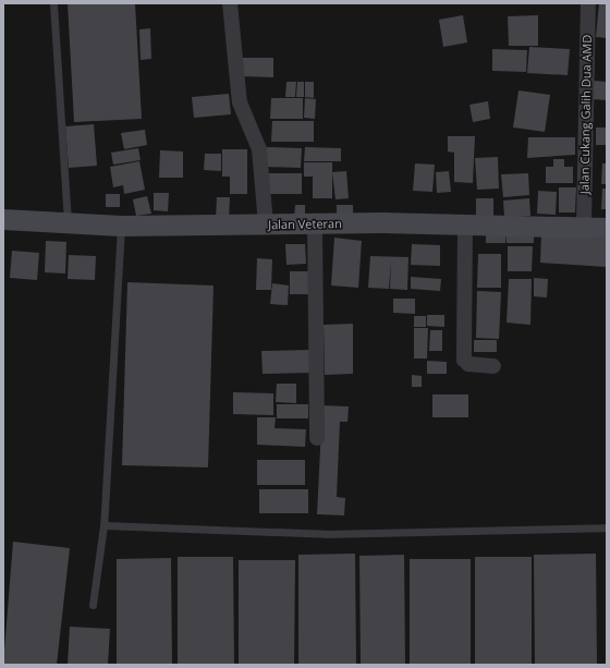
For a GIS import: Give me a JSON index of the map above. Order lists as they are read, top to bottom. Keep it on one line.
{"streets":{"main road":["Jalan Veteran"],"street":["Jalan Cukang Galih Dua AMD"]},"crossings":[["Jalan Cukang Galih Dua AMD","Jalan Veteran"]]}
